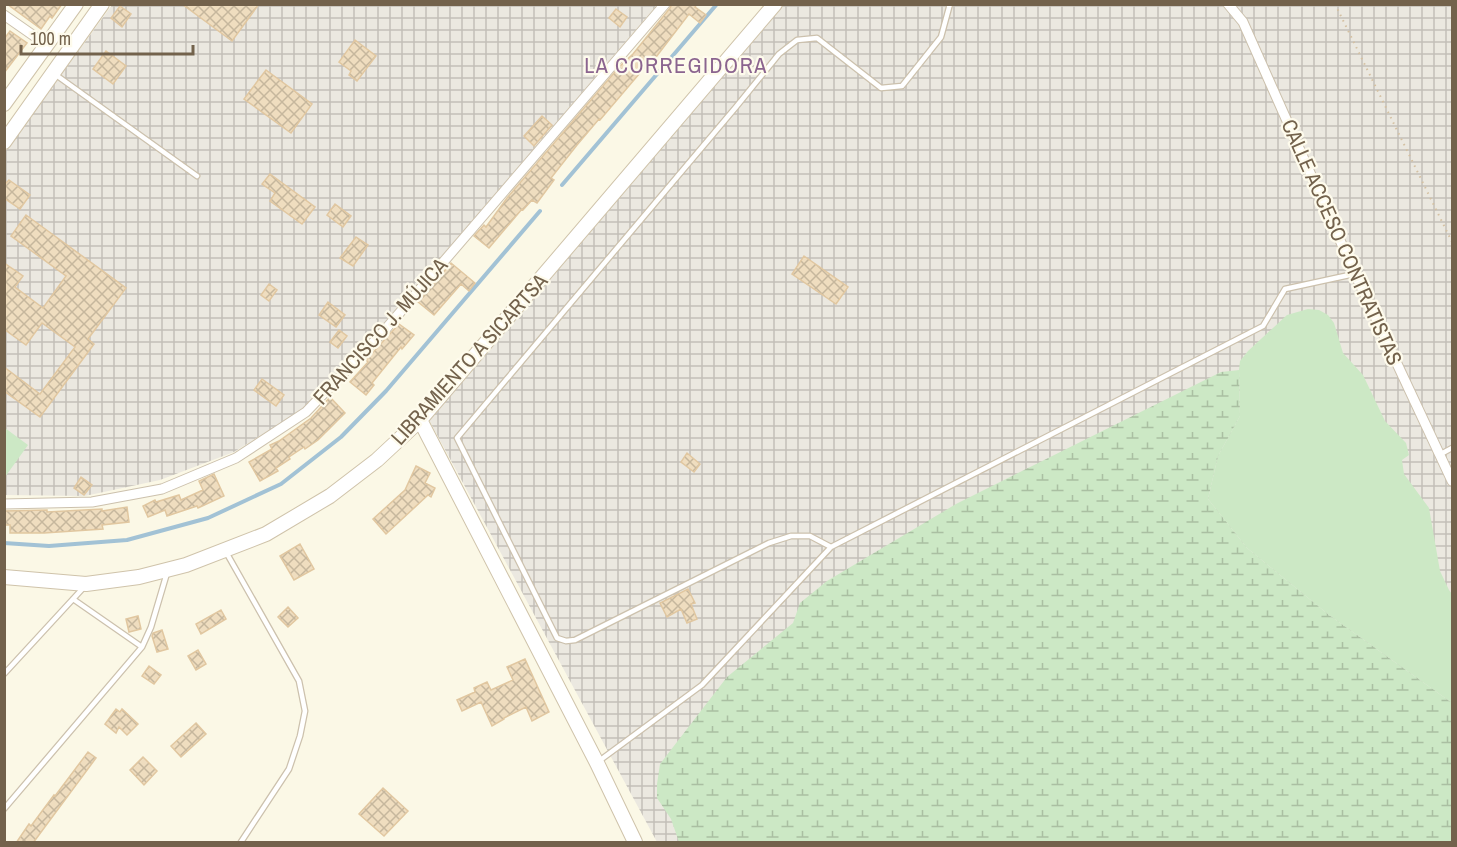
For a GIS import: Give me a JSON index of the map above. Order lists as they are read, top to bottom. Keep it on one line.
{"streets":{"main road":["LIBRAMIENTO A SICARTSA"],"street":["CALLE ACCESO CONTRATISTAS","FRANCISCO J. MÚJICA"]},"districts":["LA CORREGIDORA"],"scale_bar":"100 m"}
